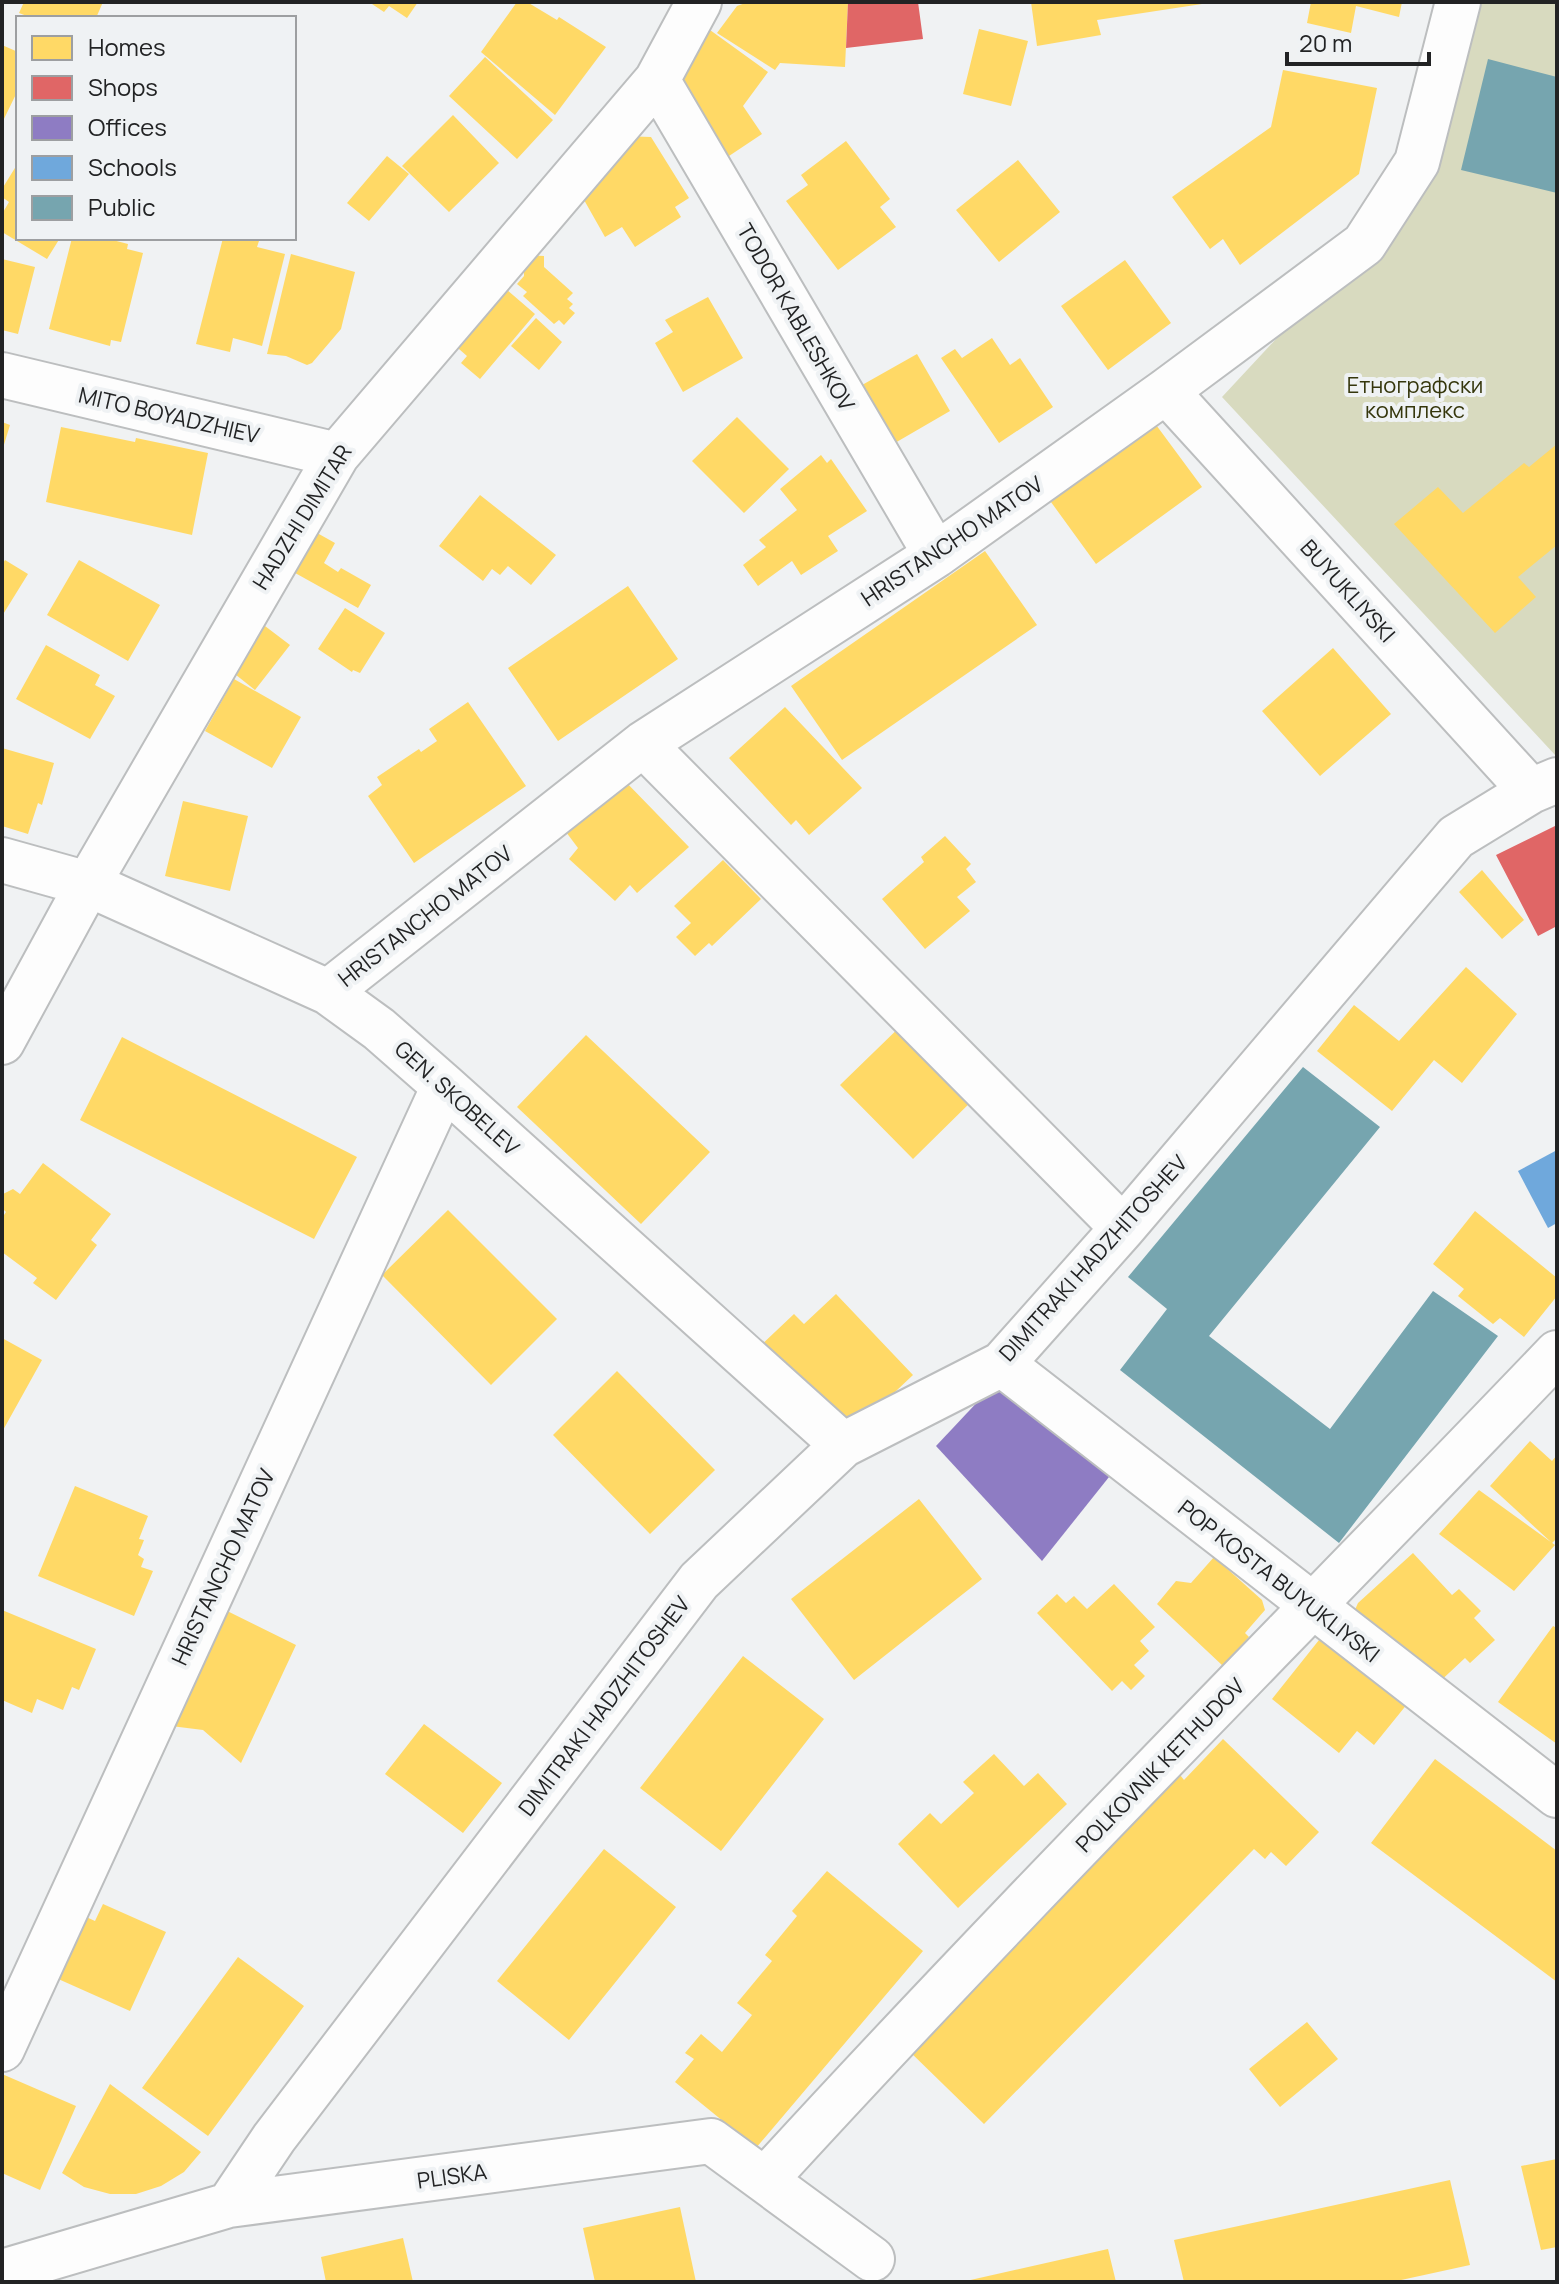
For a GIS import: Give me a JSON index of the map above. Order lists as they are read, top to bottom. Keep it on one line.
{"streets":{"street":["TODOR KABLESHKOV","MITO BOYADZHIEV","HADZHI DIMITAR","HRISTANCHO MATOV","BUYUKLIYSKI","GEN. SKOBELEV","DIMITRAKI HADZHITOSHEV","POP KOSTA BUYUKLIYSKI","POLKOVNIK KETHUDOV","PLISKA"]},"crossings":[["TODOR KABLESHKOV","HADZHI DIMITAR"],["TODOR KABLESHKOV","HRISTANCHO MATOV"],["MITO BOYADZHIEV","HADZHI DIMITAR"],["HADZHI DIMITAR","GEN. SKOBELEV"],["HRISTANCHO MATOV","BUYUKLIYSKI"],["HRISTANCHO MATOV","GEN. SKOBELEV"],["BUYUKLIYSKI","DIMITRAKI HADZHITOSHEV"],["GEN. SKOBELEV","DIMITRAKI HADZHITOSHEV"],["DIMITRAKI HADZHITOSHEV","POP KOSTA BUYUKLIYSKI"],["DIMITRAKI HADZHITOSHEV","PLISKA"],["POP KOSTA BUYUKLIYSKI","POLKOVNIK KETHUDOV"],["POLKOVNIK KETHUDOV","PLISKA"]],"parks":["Етнографски комплекс"],"legend":["Homes","Shops","Offices","Schools","Public"],"scale_bar":"20 m"}
